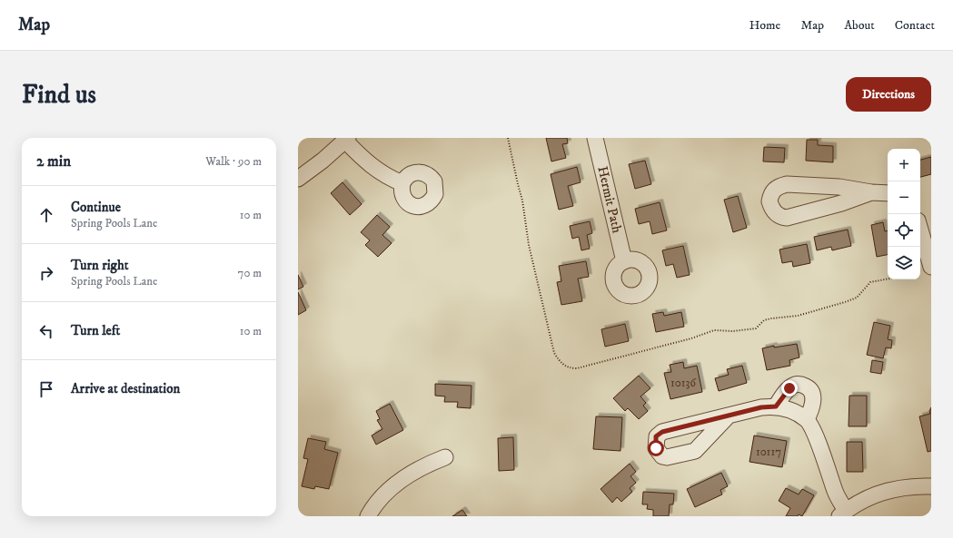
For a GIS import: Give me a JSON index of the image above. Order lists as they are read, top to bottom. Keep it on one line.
{"streets":{"street":["Hermit Path"]},"house_numbers":["10136","10117"],"page":{"header":"Map","nav":["Home","Map","About","Contact"],"buttons":"Directions","title":"Find us","heading":["2 min","Walk · 90 m"],"map_buttons":["+","−"],"list":[["Continue","Spring Pools Lane","10 m"],["Turn right","Spring Pools Lane","70 m"],["Turn left","10 m"],"Arrive at destination"]}}
